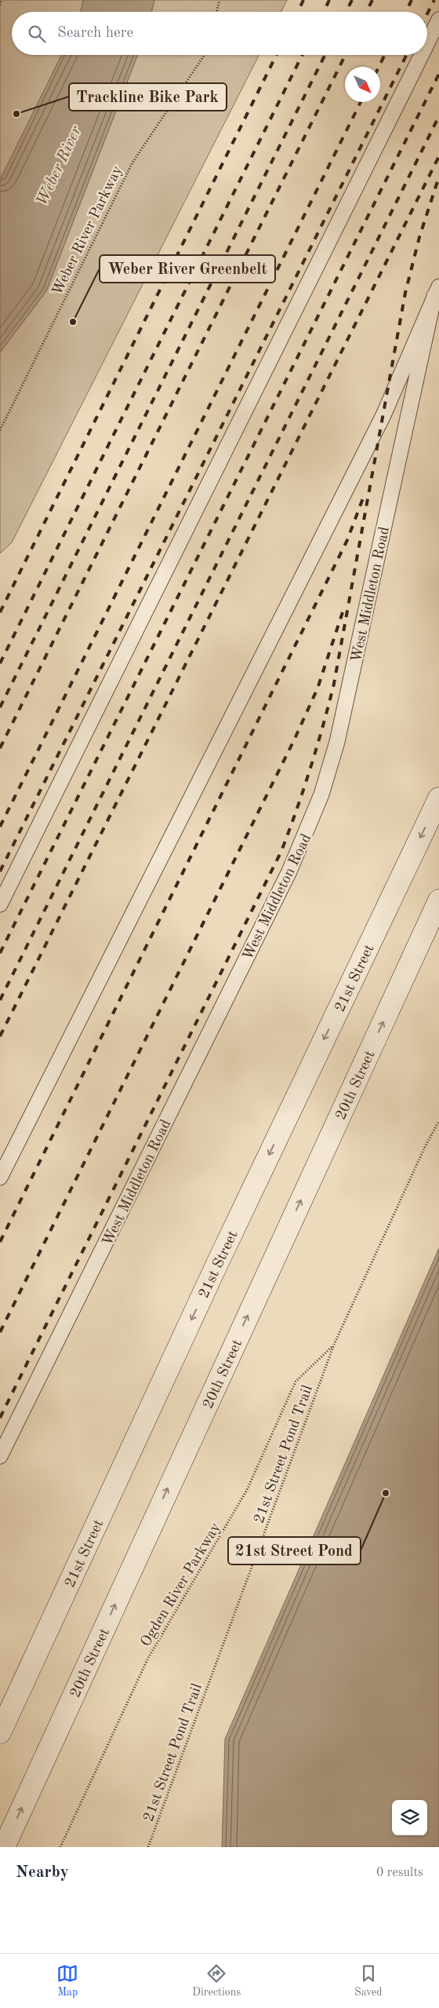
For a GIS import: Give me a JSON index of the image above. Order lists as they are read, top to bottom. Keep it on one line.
{"streets":{"main road":["21st Street","20th Street"],"lane":["West Middleton Road"],"path":["Weber River Parkway","21st Street Pond Trail","Ogden River Parkway"]},"crossings":[["21st Street Pond Trail","Ogden River Parkway"]],"one_way":["21st Street","20th Street"],"water":["Weber River"],"places":["Trackline Bike Park","Weber River Greenbelt","21st Street Pond"],"north":"bottom right","page":{"search":"Search here","heading":["Nearby","0 results"],"nav":["Map","Directions","Saved"]}}
